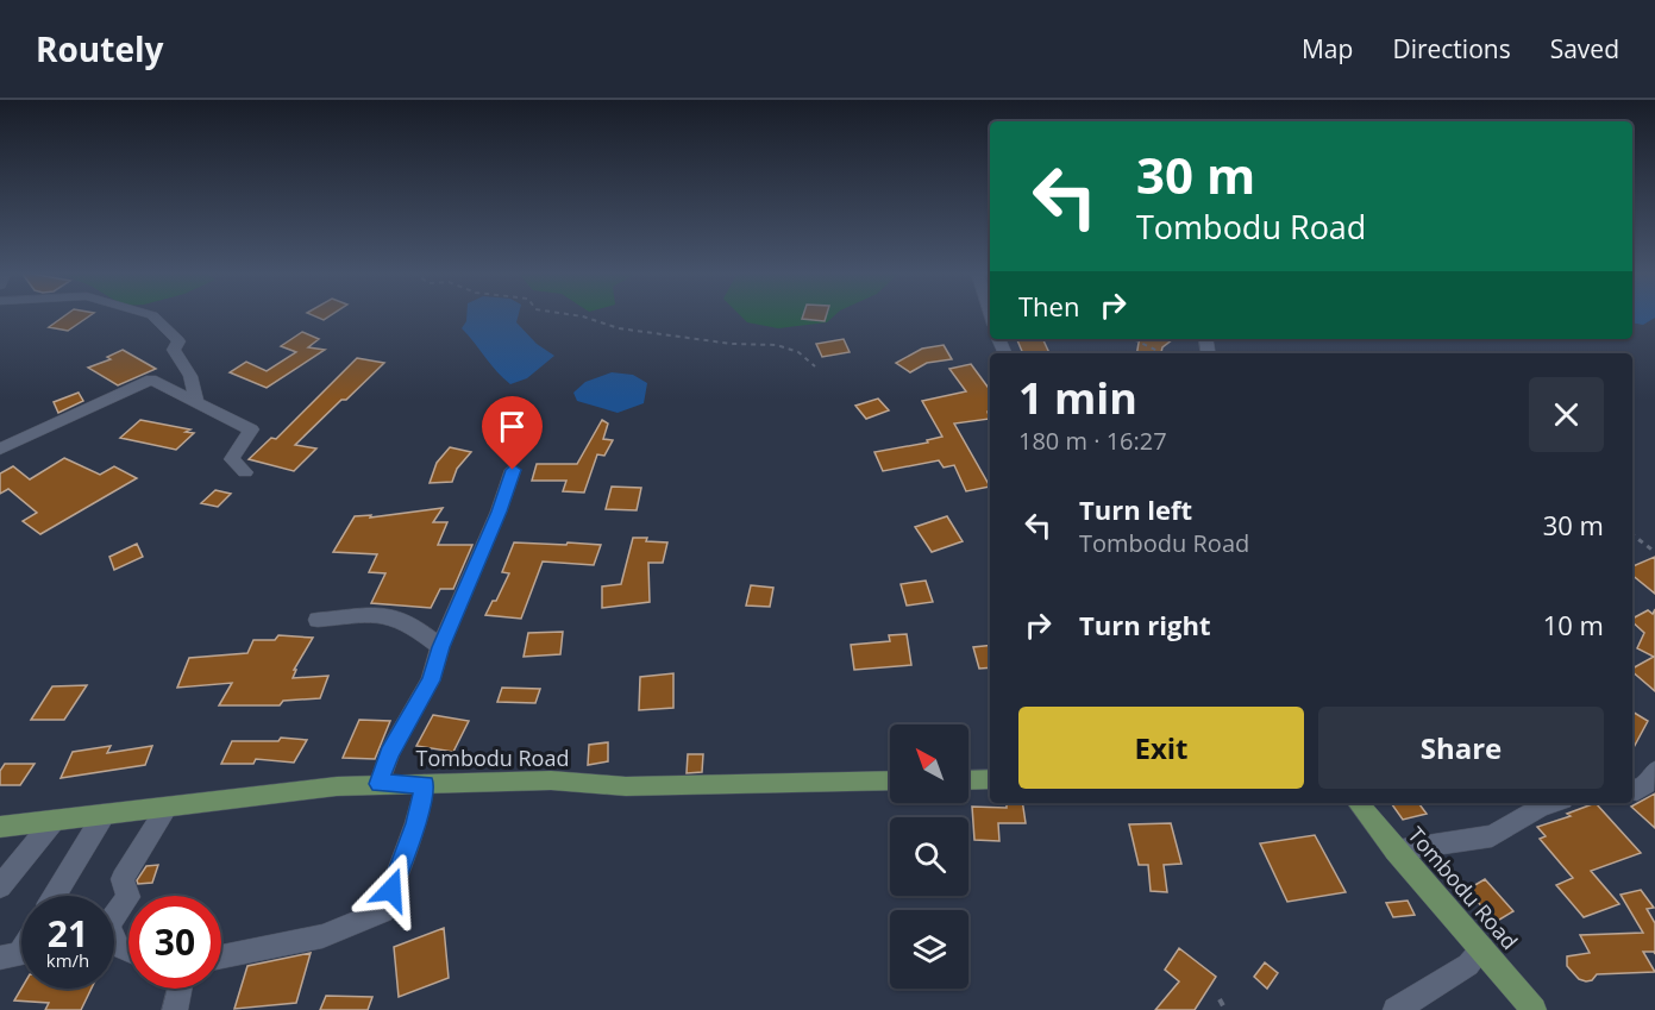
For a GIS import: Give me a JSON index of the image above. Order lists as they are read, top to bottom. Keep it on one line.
{"streets":{"main road":["Tombodu Road"]},"north":"top left","page":{"header":"Routely","nav":["Map","Directions","Saved"],"turn":["30 m","Tombodu Road"],"then":"Then","heading":["1 min","180 m · 16:27"],"list":[{"name":"Turn left","note":"Tombodu Road","value":"30 m"},{"name":"Turn right","value":"10 m"}],"buttons":["Exit","Share"],"speed":"21 km/h","limit":"30"}}
